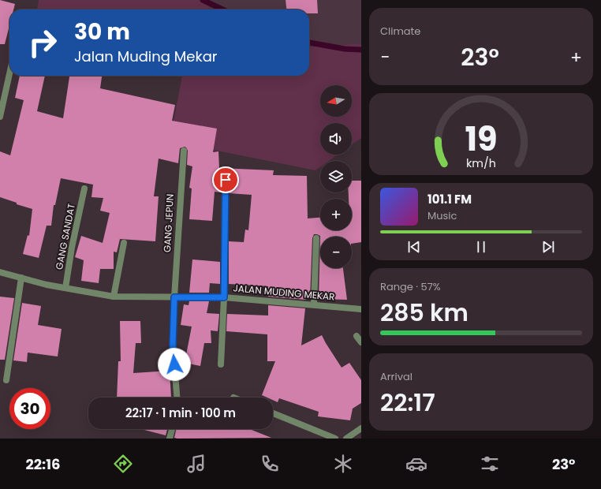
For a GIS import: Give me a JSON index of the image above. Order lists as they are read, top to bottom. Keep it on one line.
{"streets":{"street":["GANG JEPUN","GANG SANDAT","JALAN MUDING MEKAR"]},"crossings":[["GANG JEPUN","JALAN MUDING MEKAR"],["GANG SANDAT","JALAN MUDING MEKAR"]],"north":"left","page":{"tile":["Climate",["Range · 57%","285 km"],["Arrival","22:17"]],"turn":["30 m","Jalan Muding Mekar"],"heat":["−","23°","+"],"map_buttons":["+","−"],"song":["101.1 FM","Music"],"limit":"30","trip":"22:17 · 1 min · 100 m","tabs":["22:16","23°"],"gauge":["19","km/h"]}}
